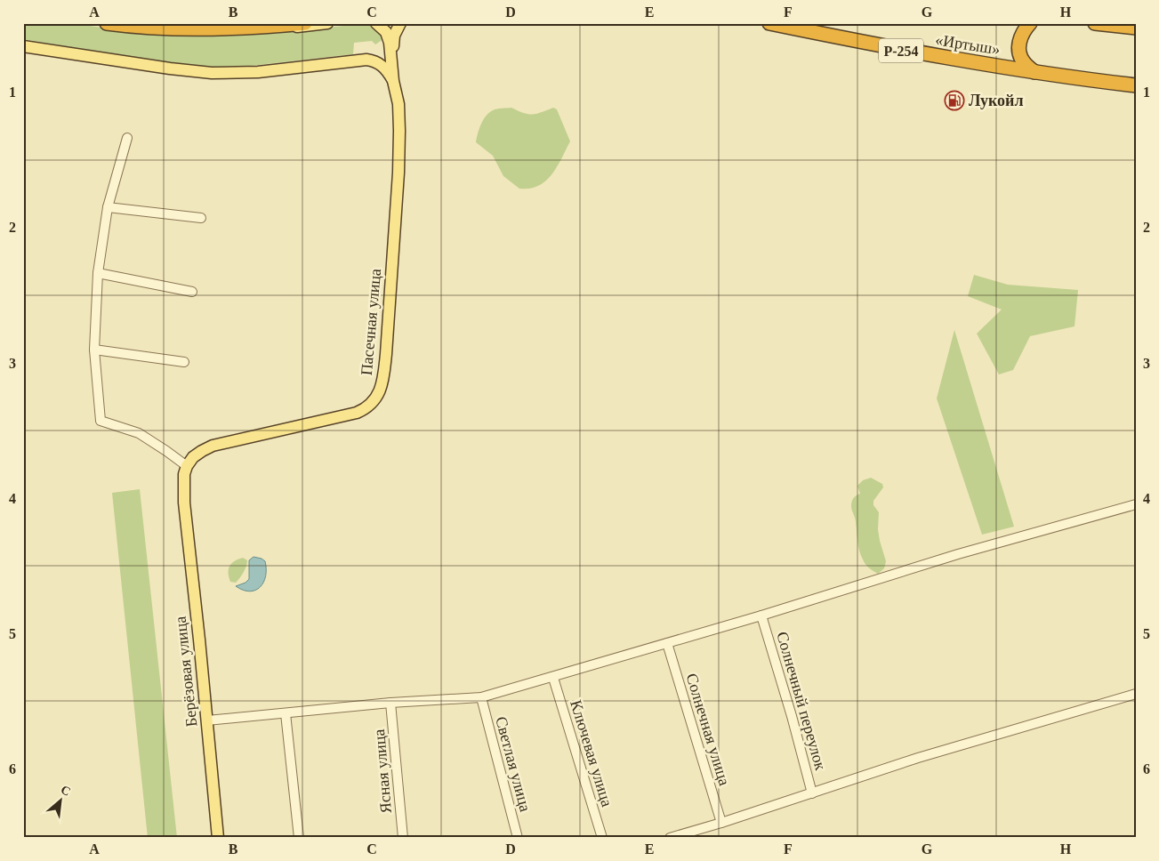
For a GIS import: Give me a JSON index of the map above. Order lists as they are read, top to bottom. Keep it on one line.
{"streets":{"highway":["«Иртыш»","Р-254"],"main road":["Пасечная улица","Берёзовая улица"],"street":["Солнечный переулок","Солнечная улица","Ключевая улица","Светлая улица","Ясная улица"]},"crossings":[["Пасечная улица","Берёзовая улица"]],"places":{"fuel station":["Лукойл"]},"north":"top right","grid":{"columns":["A","B","C","D","E","F","G","H"],"rows":["1","2","3","4","5","6"]}}
